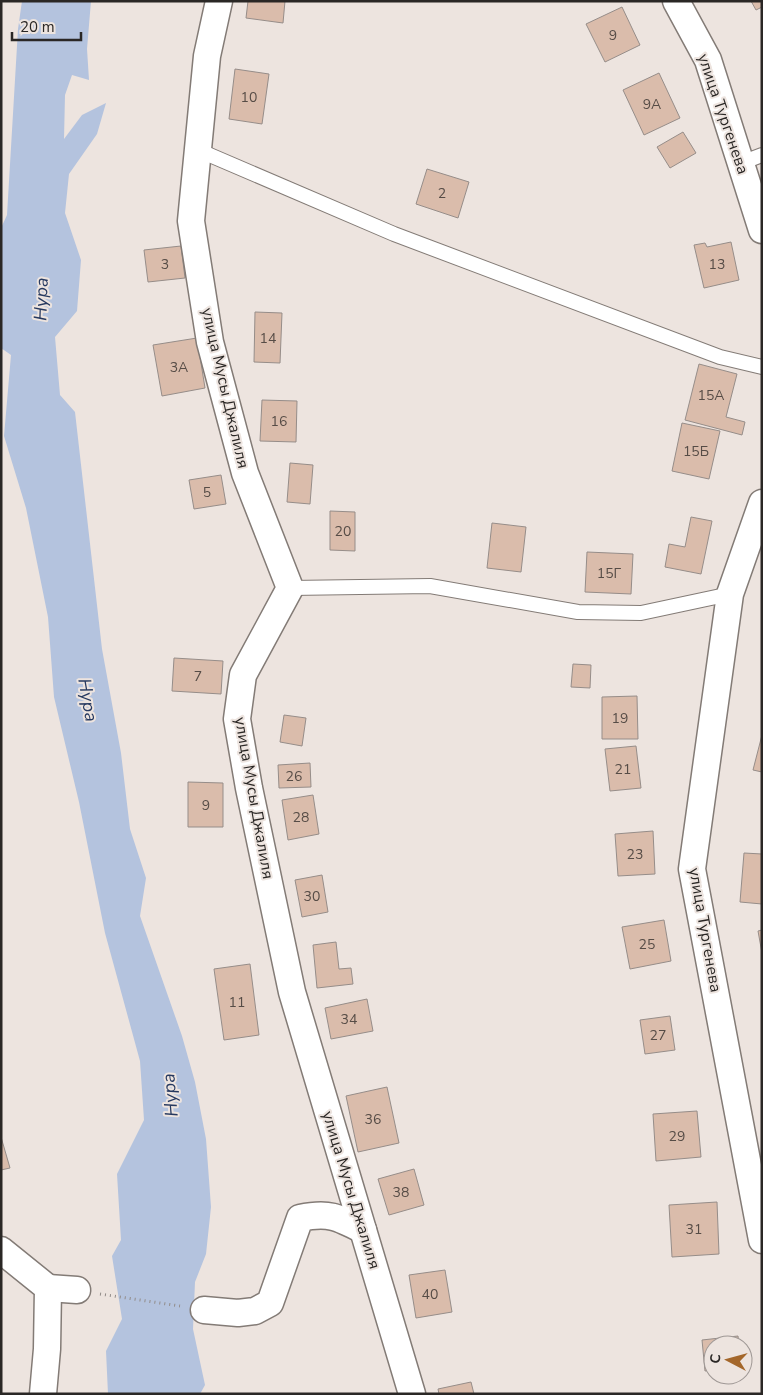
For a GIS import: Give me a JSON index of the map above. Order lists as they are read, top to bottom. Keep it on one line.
{"streets":{"street":["улица Тургенева","улица Мусы Джалиля"]},"water":["Нура"],"house_numbers":["9","10","9А","2","3","13","14","3А","15А","16","15Б","5","20","15Г","7","19","21","26","9","28","23","30","25","11","34","27","36","29","38","31","40"],"scale_bar":"20 m","north":"left"}
